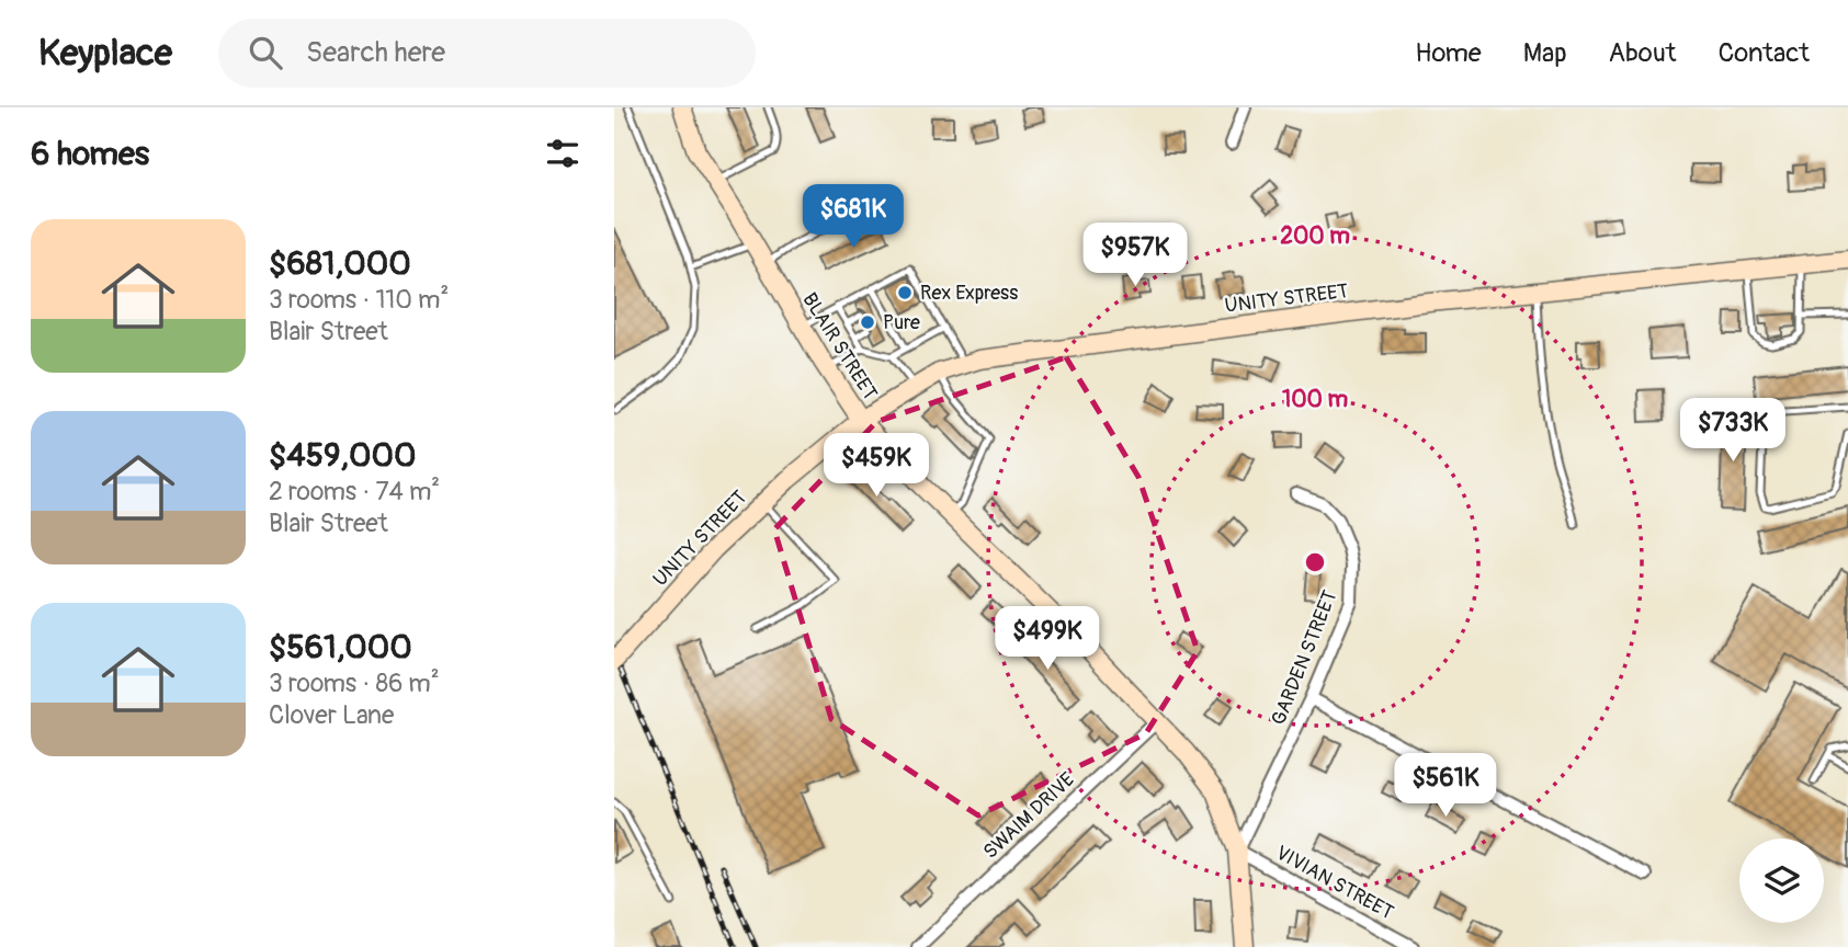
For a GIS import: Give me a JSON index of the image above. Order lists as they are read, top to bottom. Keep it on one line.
{"streets":{"street":["UNITY STREET","BLAIR STREET","GARDEN STREET","SWAIM DRIVE","VIVIAN STREET"]},"crossings":[["UNITY STREET","BLAIR STREET"],["BLAIR STREET","GARDEN STREET"],["BLAIR STREET","SWAIM DRIVE"],["BLAIR STREET","VIVIAN STREET"],["GARDEN STREET","VIVIAN STREET"]],"places":["Rex Express","Pure"],"page":{"header":"Keyplace","search":"Search here","nav":["Home","Map","About","Contact"],"heading":"6 homes","price":["$681K","$957K","$733K","$459K","$499K","$561K"],"list":[{"name":"$681,000","note":"3 rooms · 110 m² · Blair Street"},{"name":"$459,000","note":"2 rooms · 74 m² · Blair Street"},{"name":"$561,000","note":"3 rooms · 86 m² · Clover Lane"}]},"rings":["200 m","100 m"]}
